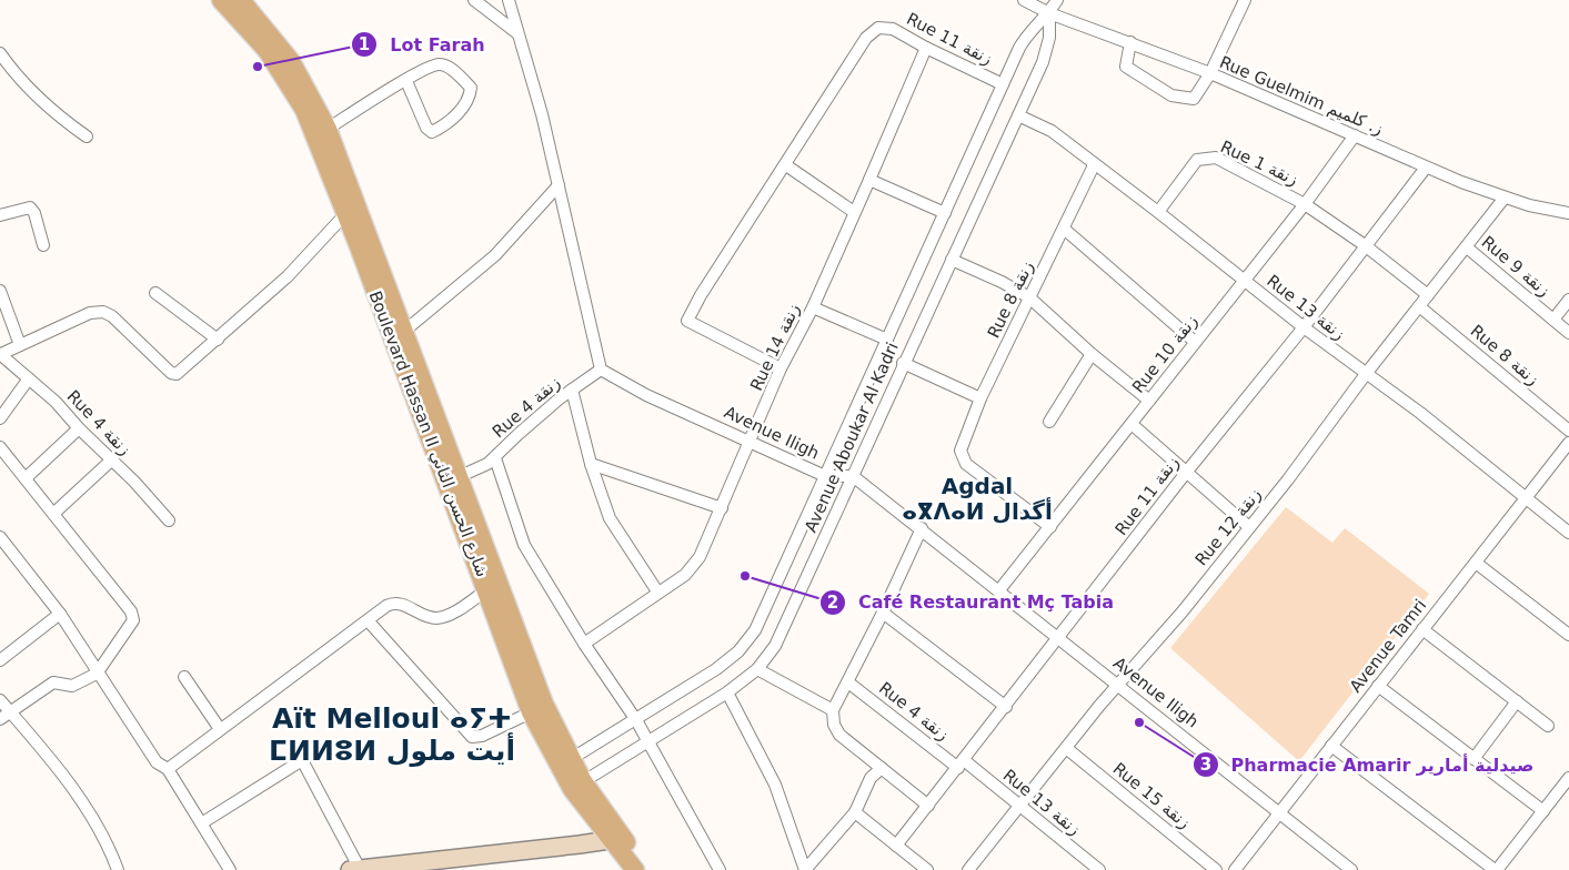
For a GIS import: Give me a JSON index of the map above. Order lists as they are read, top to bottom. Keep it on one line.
{"streets":{"main road":["Boulevard Hassan II شارع الحسن الثاني"],"street":["Rue 11 زنقة","Rue Guelmim ز. كلميم","Rue 1 زنقة","Rue 9 زنقة","Rue 8 زنقة","Rue 13 زنقة","Rue 14 زنقة","Rue 10 زنقة","Rue 4 زنقة","Avenue Iligh","Avenue Aboukar Al Kadri","Rue 12 زنقة","Avenue Tamri","Rue 15 زنقة"]},"crossings":[["Rue 11 زنقة","Rue Guelmim ز. كلميم"],["Rue 11 زنقة","Rue 1 زنقة"],["Rue 11 زنقة","Rue 13 زنقة"],["Rue 11 زنقة","Rue 14 زنقة"],["Rue 11 زنقة","Rue 4 زنقة"],["Rue 11 زنقة","Avenue Iligh"],["Rue 11 زنقة","Avenue Aboukar Al Kadri"],["Rue Guelmim ز. كلميم","Rue 10 زنقة"],["Rue Guelmim ز. كلميم","Avenue Aboukar Al Kadri"],["Rue Guelmim ز. كلميم","Rue 12 زنقة"],["Rue 1 زنقة","Rue 13 زنقة"],["Rue 1 زنقة","Rue 10 زنقة"],["Rue 1 زنقة","Rue 12 زنقة"],["Rue 9 زنقة","Rue 12 زنقة"],["Rue 8 زنقة","Rue 13 زنقة"],["Rue 8 زنقة","Rue 10 زنقة"],["Rue 8 زنقة","Rue 12 زنقة"],["Rue 13 زنقة","Rue 10 زنقة"],["Rue 13 زنقة","Rue 4 زنقة"],["Rue 13 زنقة","Avenue Aboukar Al Kadri"],["Rue 13 زنقة","Rue 12 زنقة"],["Rue 13 زنقة","Avenue Tamri"],["Rue 14 زنقة","Avenue Iligh"],["Rue 10 زنقة","Avenue Iligh"],["Rue 4 زنقة","Avenue Iligh"],["Rue 4 زنقة","Boulevard Hassan II شارع الحسن الثاني"],["Avenue Iligh","Avenue Aboukar Al Kadri"],["Avenue Iligh","Rue 12 زنقة"],["Avenue Iligh","Avenue Tamri"],["Boulevard Hassan II شارع الحسن الثاني","Avenue Aboukar Al Kadri"],["Rue 12 زنقة","Rue 15 زنقة"]],"districts":["Agdal ⴰⴳⴷⴰⵍ أگدال","Aït Melloul ⴰⵢⵜ ⵎⵍⵍⵓⵍ أيت ملول"],"places":["Lot Farah","Café Restaurant Mç Tabia","Pharmacie Amarir صيدلية أمارير"]}
